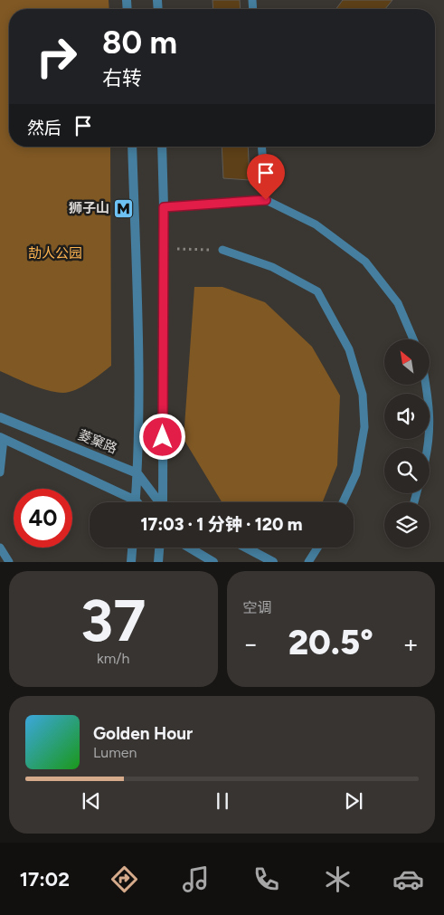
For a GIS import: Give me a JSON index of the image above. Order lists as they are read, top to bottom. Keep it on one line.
{"streets":{"street":["菱窠路"]},"parks":["劼人公园"],"places":{"metro station":["狮子山"]},"north":"top left","page":{"turn":["80 m","右转"],"then":"然后","limit":"40","trip":"17:03 · 1 分钟 · 120 m","tile":[["37","km/h"],"空调"],"heat":["−","20.5°","+"],"song":["Golden Hour","Lumen"],"tabs":"17:02"}}
